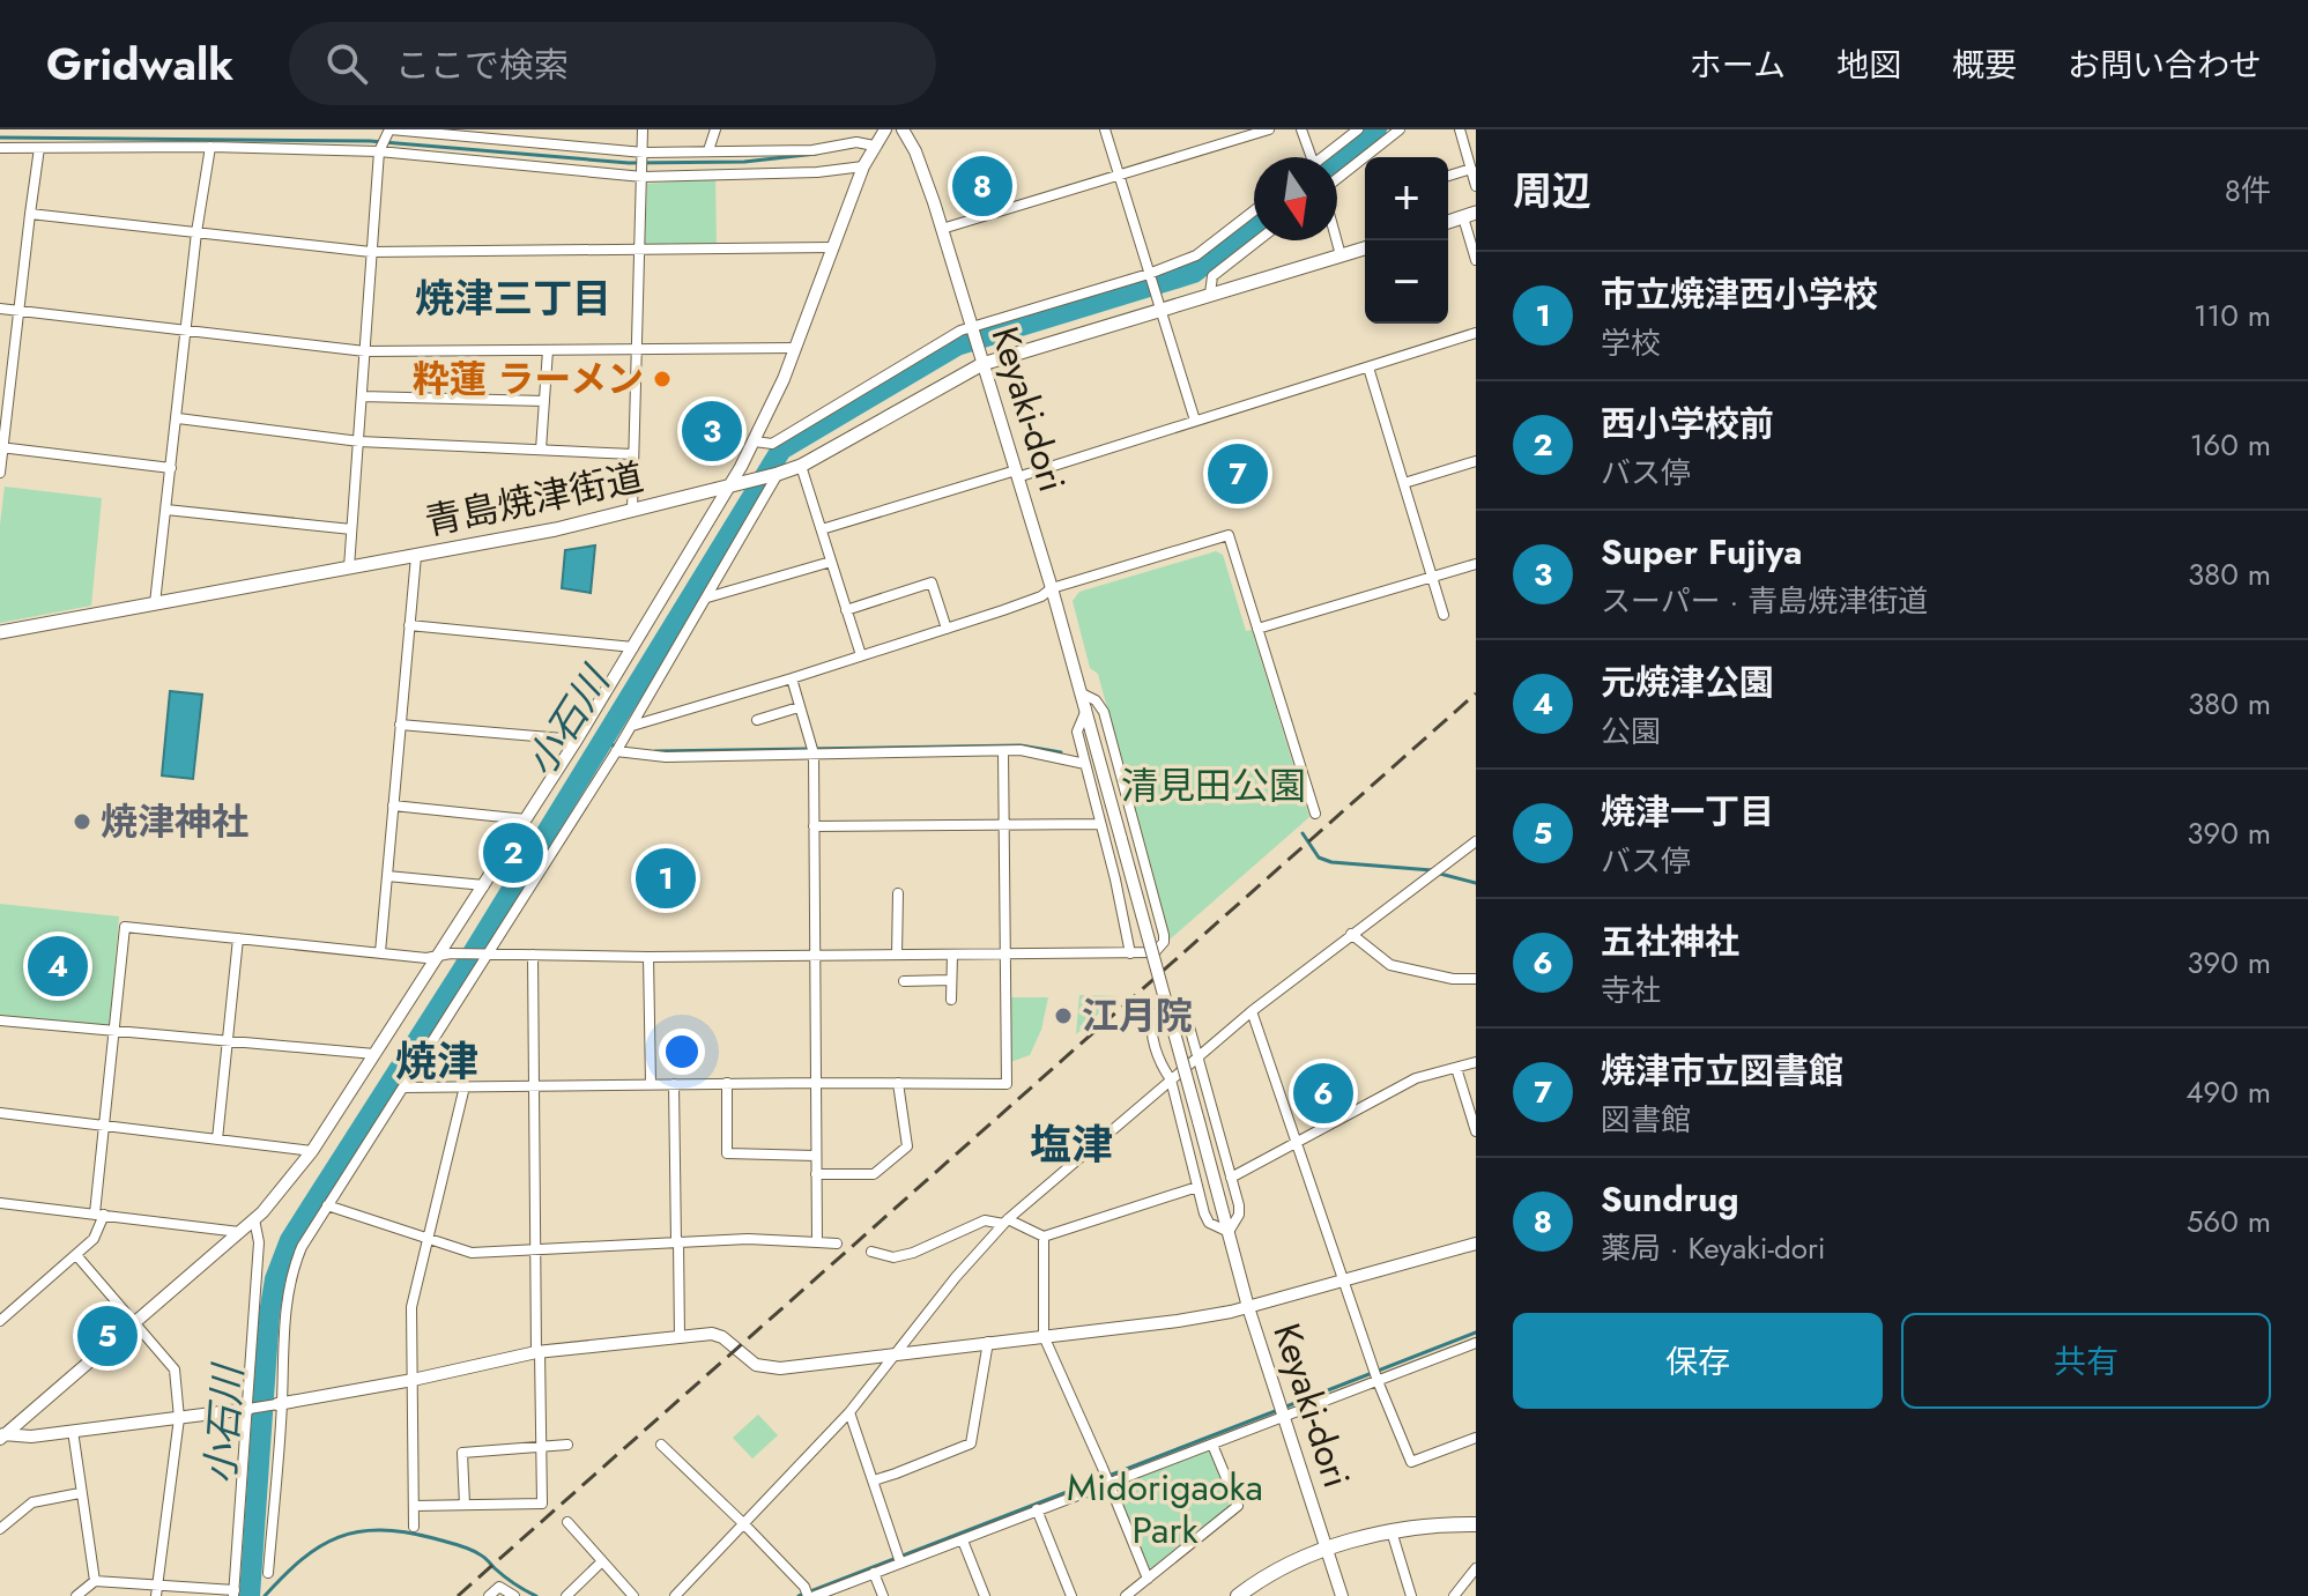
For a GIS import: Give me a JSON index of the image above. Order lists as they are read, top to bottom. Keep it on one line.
{"streets":{"main road":["青島焼津街道"],"street":["Keyaki-dori"]},"crossings":[["Keyaki-dori","青島焼津街道"]],"districts":["焼津三丁目","焼津","塩津"],"water":["小石川"],"parks":["清見田公園","Midorigaoka Park"],"places":["粋蓮 ラーメン","焼津神社","江月院"],"north":"bottom","page":{"header":"Gridwalk","search":"ここで検索","nav":["ホーム","地図","概要","お問い合わせ"],"heading":["周辺","8件"],"pins":["8","3","7","2","1","4","6","5"],"map_buttons":["+","−"],"list":[{"mark":"1","name":"市立焼津西小学校","note":"学校","value":"110 m"},{"mark":"2","name":"西小学校前","note":"バス停","value":"160 m"},{"mark":"3","name":"Super Fujiya","note":"スーパー · 青島焼津街道","value":"380 m"},{"mark":"4","name":"元焼津公園","note":"公園","value":"380 m"},{"mark":"5","name":"焼津一丁目","note":"バス停","value":"390 m"},{"mark":"6","name":"五社神社","note":"寺社","value":"390 m"},{"mark":"7","name":"焼津市立図書館","note":"図書館","value":"490 m"},{"mark":"8","name":"Sundrug","note":"薬局 · Keyaki-dori","value":"560 m"}],"buttons":["保存","共有"]}}
